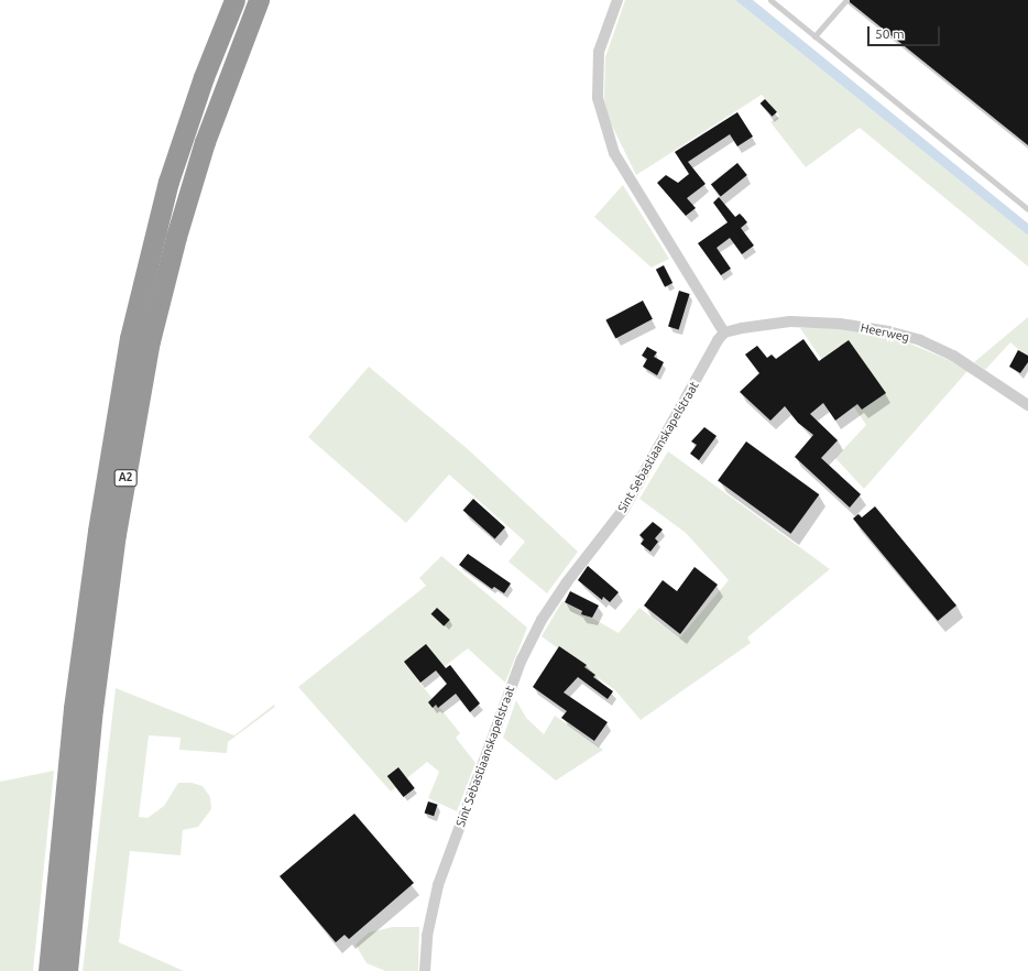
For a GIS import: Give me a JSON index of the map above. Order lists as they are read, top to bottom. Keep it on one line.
{"streets":{"highway":["A2"],"street":["Heerweg","Sint Sebastiaanskapelstraat"]},"crossings":[["Heerweg","Sint Sebastiaanskapelstraat"]],"scale_bar":"50 m"}
